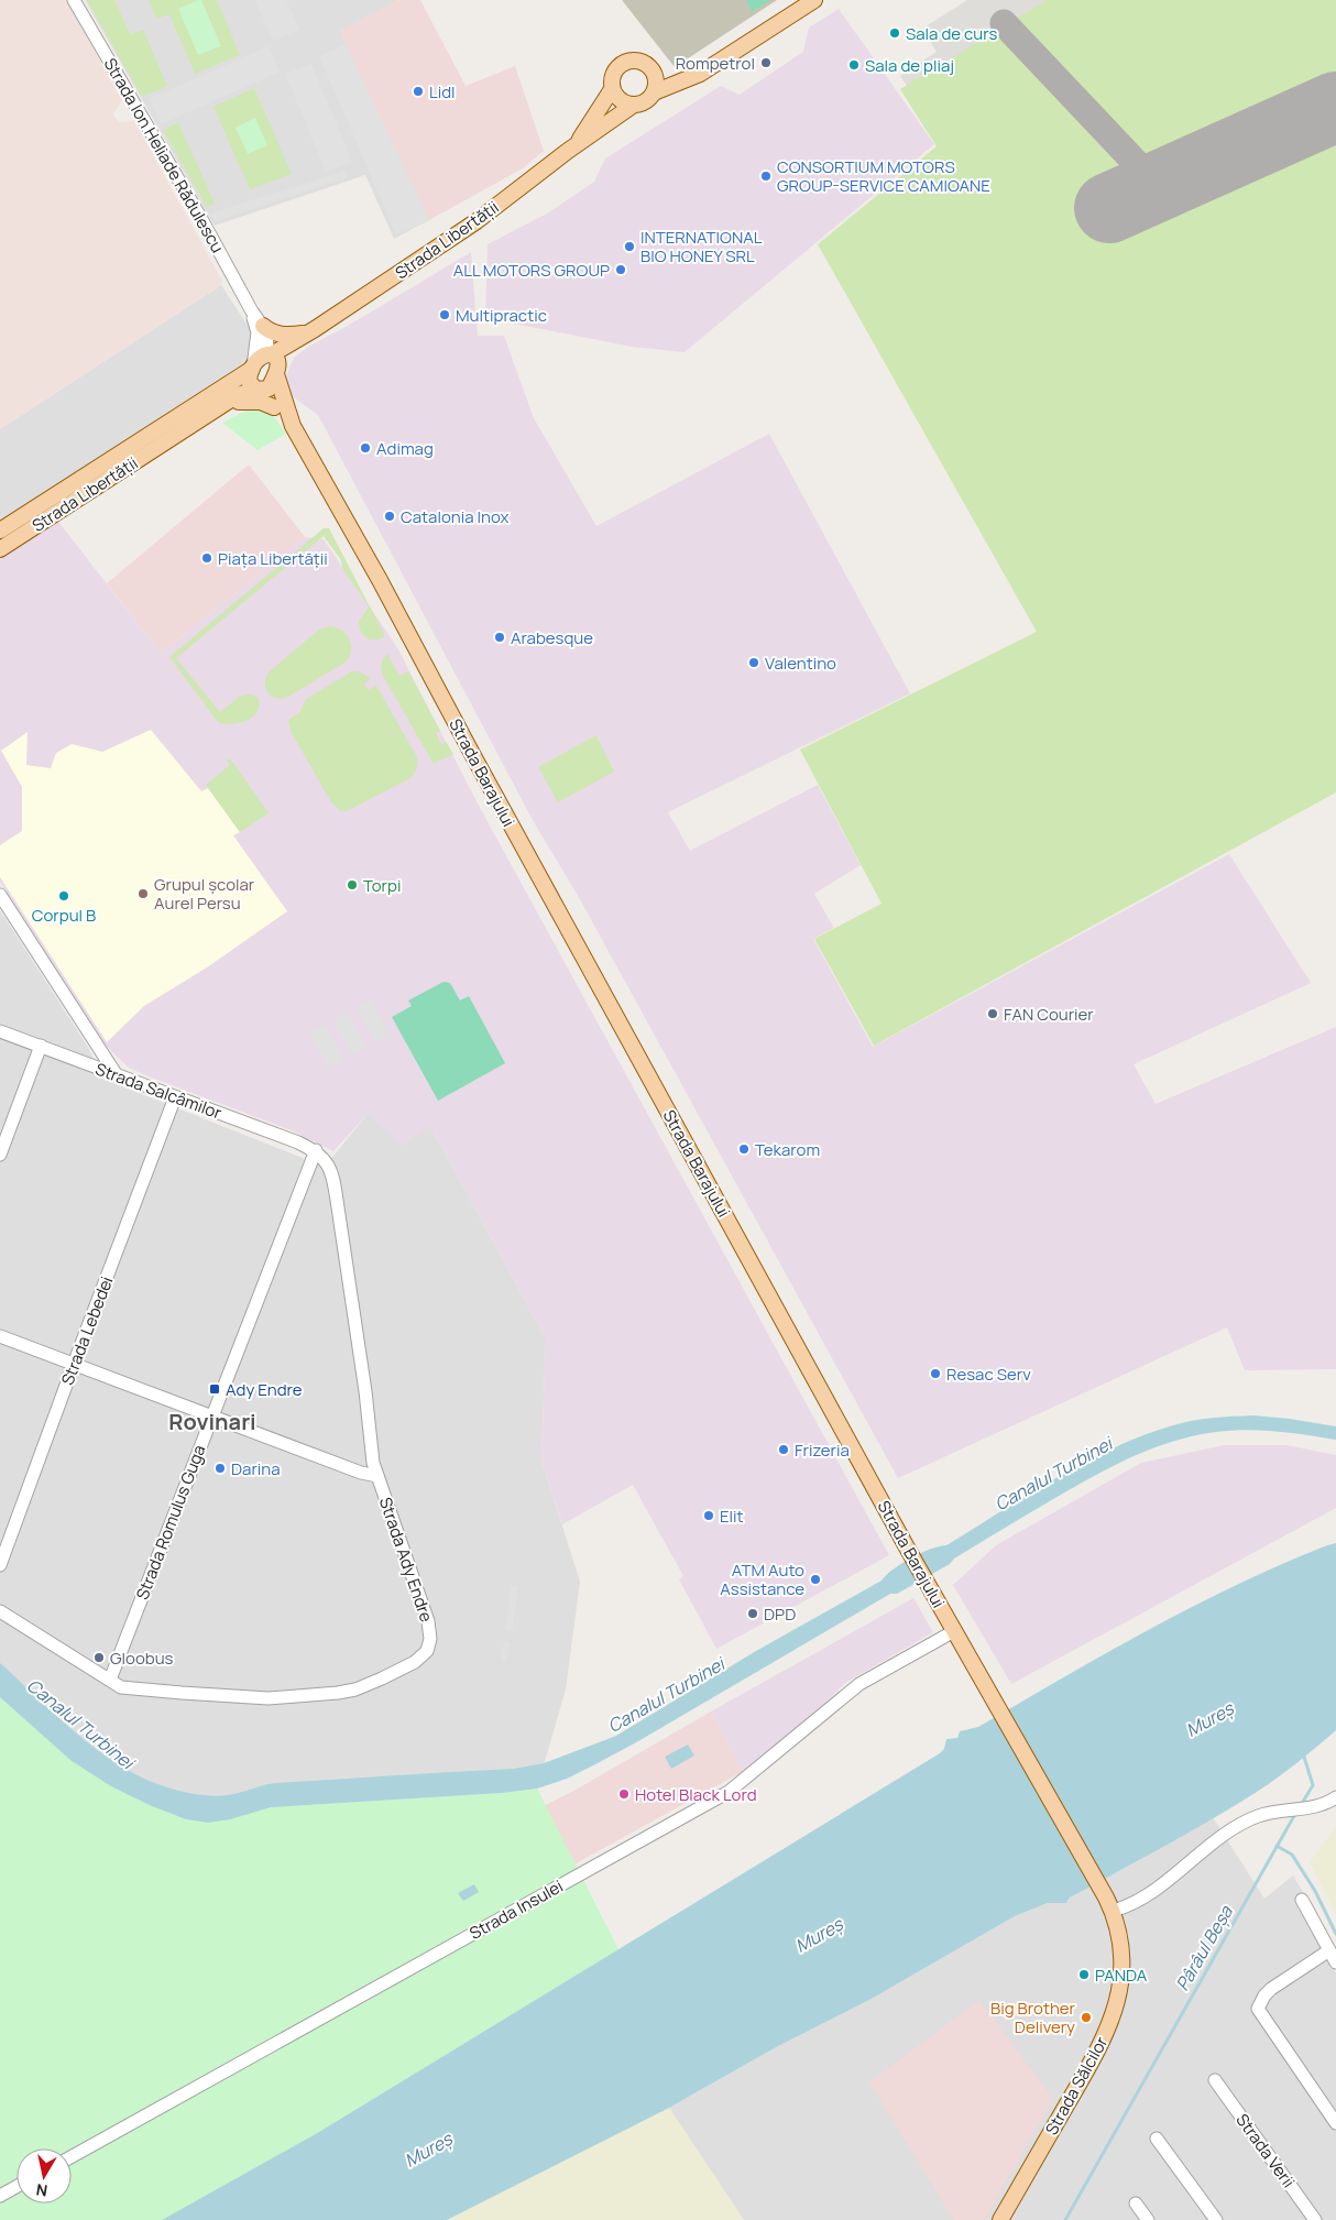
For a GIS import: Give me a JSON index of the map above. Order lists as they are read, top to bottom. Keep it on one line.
{"streets":{"main road":["Strada Libertății","Strada Barajului","Strada Sălcilor"],"street":["Strada Ion Heliade Rădulescu","Strada Salcâmilor","Strada Lebedei","Strada Romulus Guga","Strada Ady Endre","Strada Insulei","Strada Verii"]},"crossings":[["Strada Ion Heliade Rădulescu","Strada Libertății"],["Strada Ion Heliade Rădulescu","Strada Barajului"],["Strada Libertății","Strada Barajului"],["Strada Barajului","Strada Insulei"],["Strada Barajului","Strada Sălcilor"],["Strada Salcâmilor","Strada Lebedei"],["Strada Salcâmilor","Strada Romulus Guga"],["Strada Salcâmilor","Strada Ady Endre"],["Strada Romulus Guga","Strada Ady Endre"]],"districts":["Rovinari"],"water":["Canalul Turbinei","Mureș","Pârâul Beșa"],"places":{"other":["Sala de curs","Rompetrol","Sala de pliaj","Lidl","CONSORTIUM MOTORS GROUP-SERVICE CAMIOANE","INTERNATIONAL BIO HONEY SRL","ALL MOTORS GROUP","Multipractic","Adimag","Catalonia Inox","Piața Libertății","Arabesque","Valentino","Torpi","Grupul școlar Aurel Persu","Corpul B","FAN Courier","Tekarom","Resac Serv","Frizeria","Darina","Elit","ATM Auto Assistance","DPD","Gloobus","Hotel Black Lord","PANDA","Big Brother Delivery"],"transit":["Ady Endre"]},"north":"bottom"}
